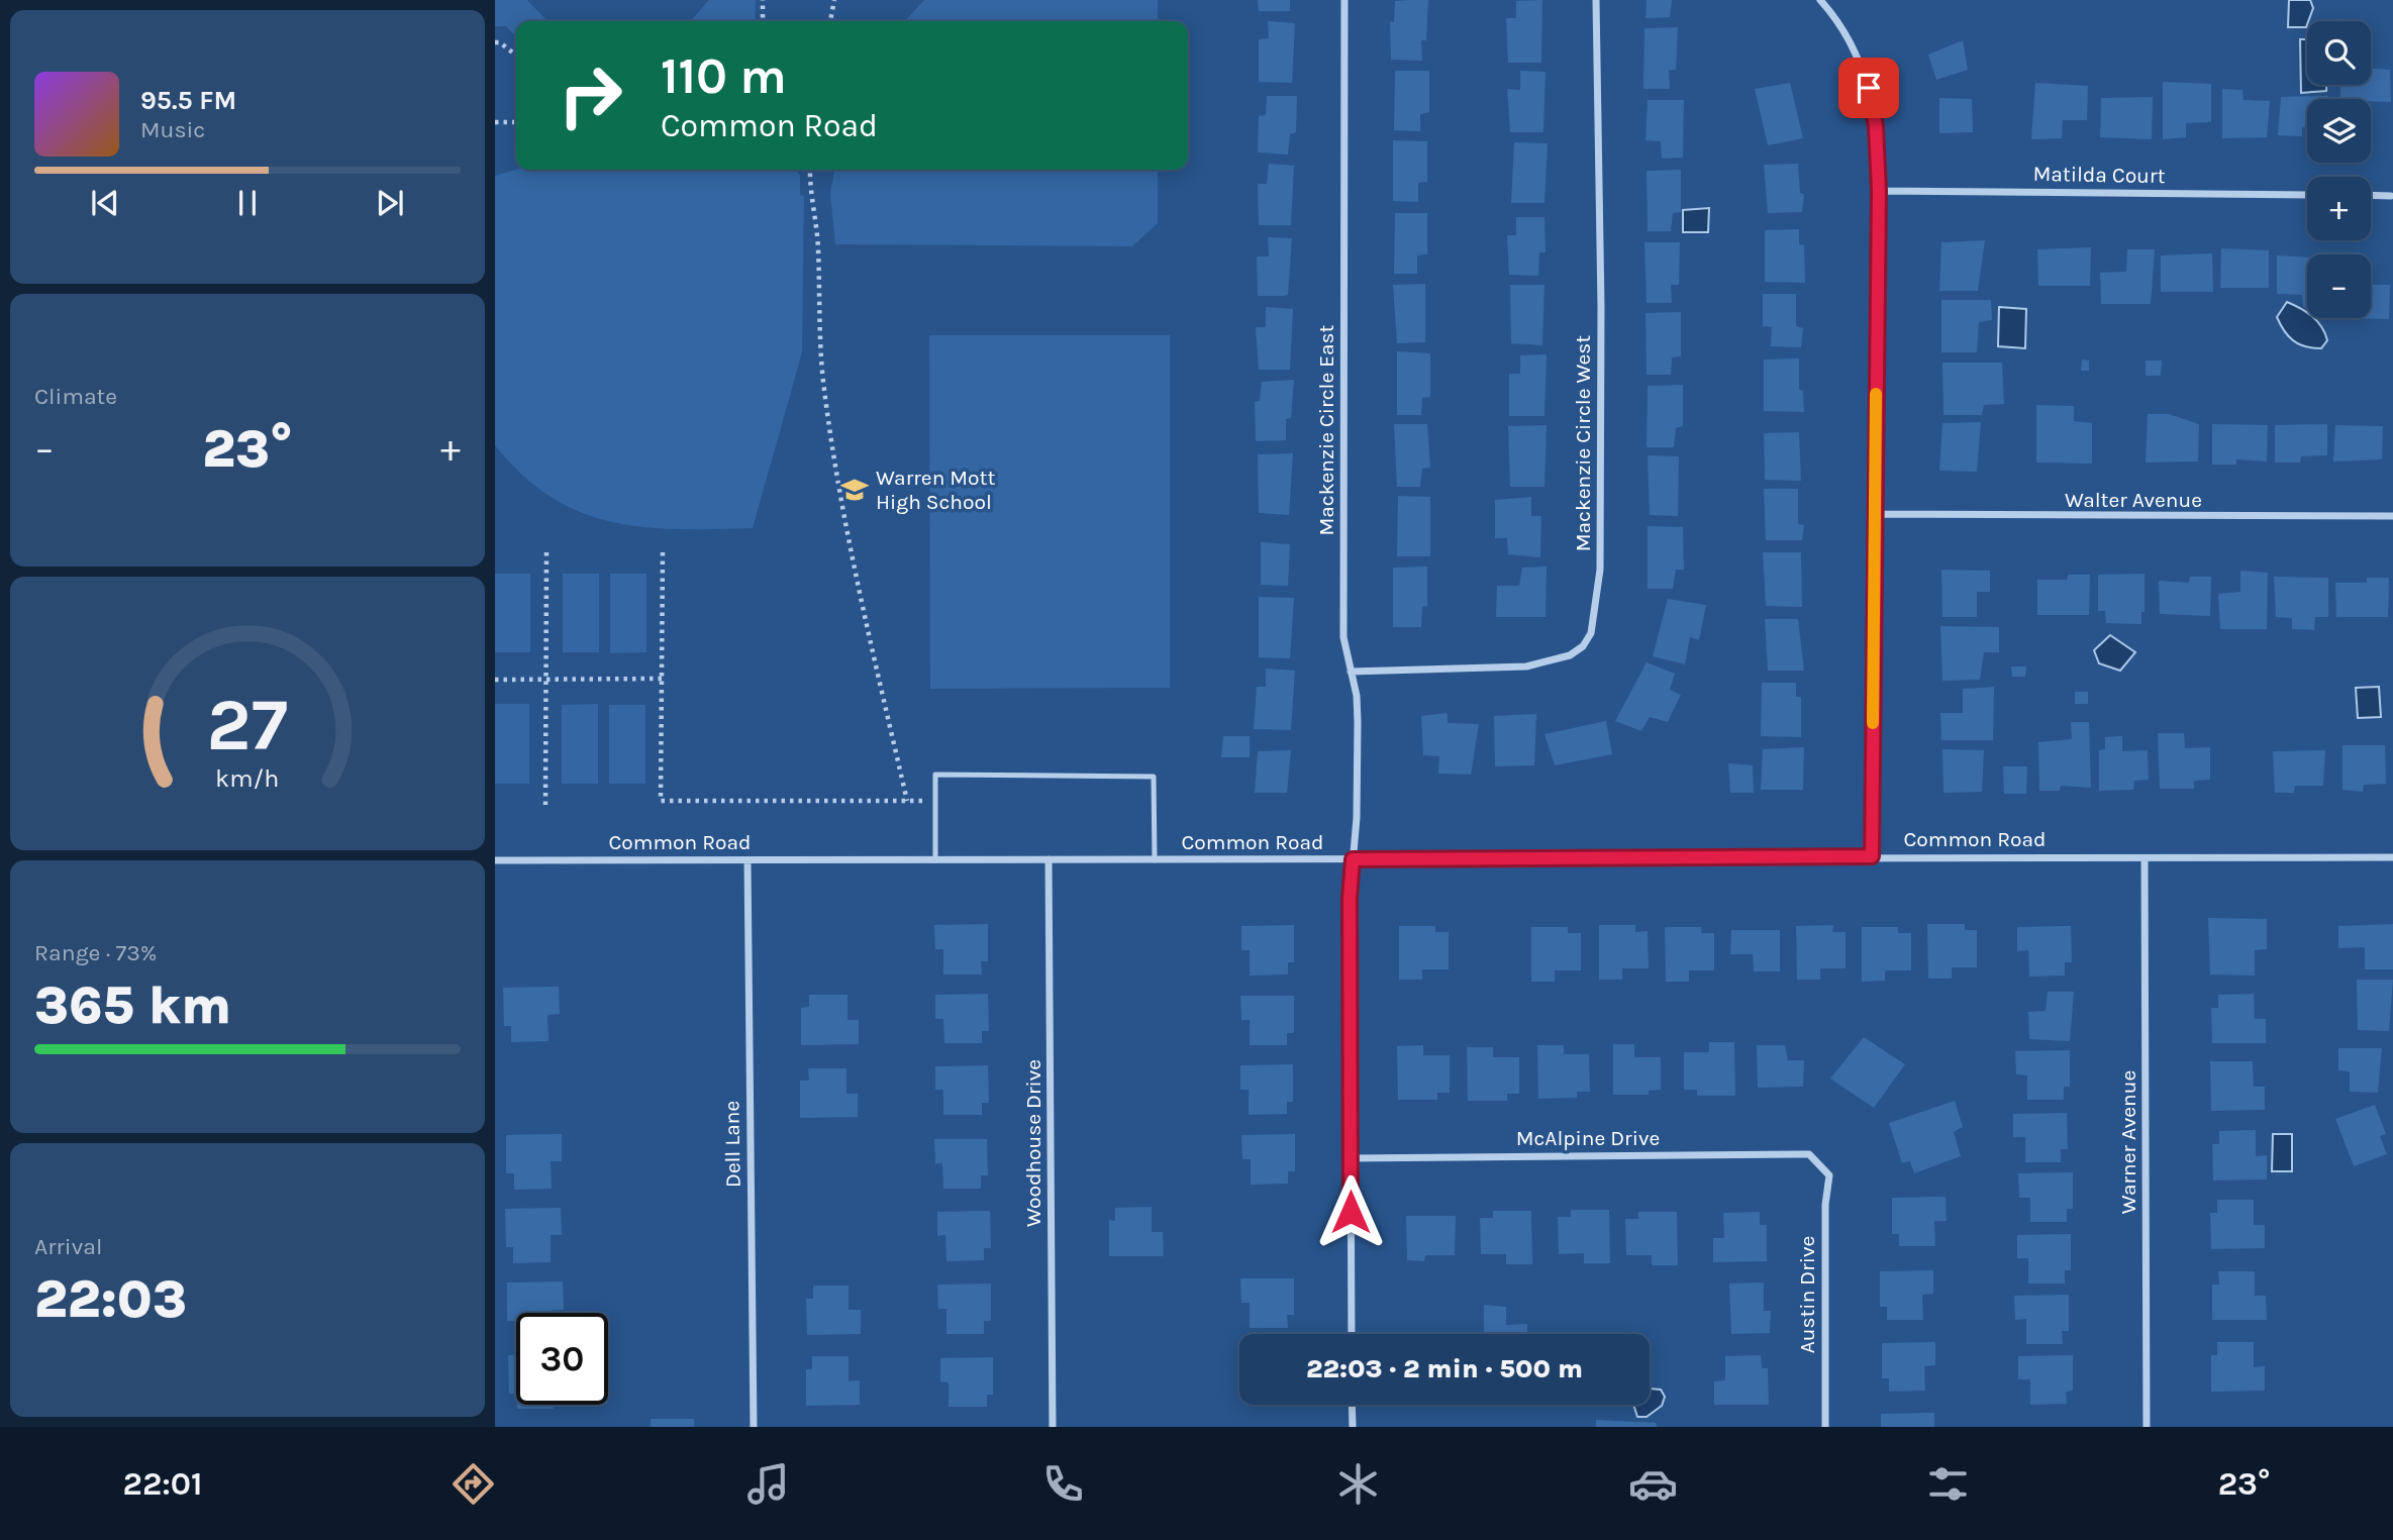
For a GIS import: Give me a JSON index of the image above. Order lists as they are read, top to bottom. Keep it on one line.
{"streets":{"street":["Matilda Court","Mackenzie Circle East","Mackenzie Circle West","Walter Avenue","Common Road","McAlpine Drive","Warner Avenue","Woodhouse Drive","Dell Lane","Austin Drive"]},"crossings":[["Mackenzie Circle East","Mackenzie Circle West"],["Mackenzie Circle East","Common Road"],["Mackenzie Circle East","McAlpine Drive"],["Common Road","Warner Avenue"],["Common Road","Woodhouse Drive"],["Common Road","Dell Lane"],["McAlpine Drive","Austin Drive"]],"places":{"school or university":["Warren Mott High School"]},"page":{"map_buttons":["+","−"],"turn":["110 m","Common Road"],"song":["95.5 FM","Music"],"tile":["Climate",["Range · 73%","365 km"],["Arrival","22:03"]],"heat":["−","23°","+"],"limit":"30","trip":"22:03 · 2 min · 500 m","tabs":["22:01","23°"],"gauge":["27","km/h"]}}
